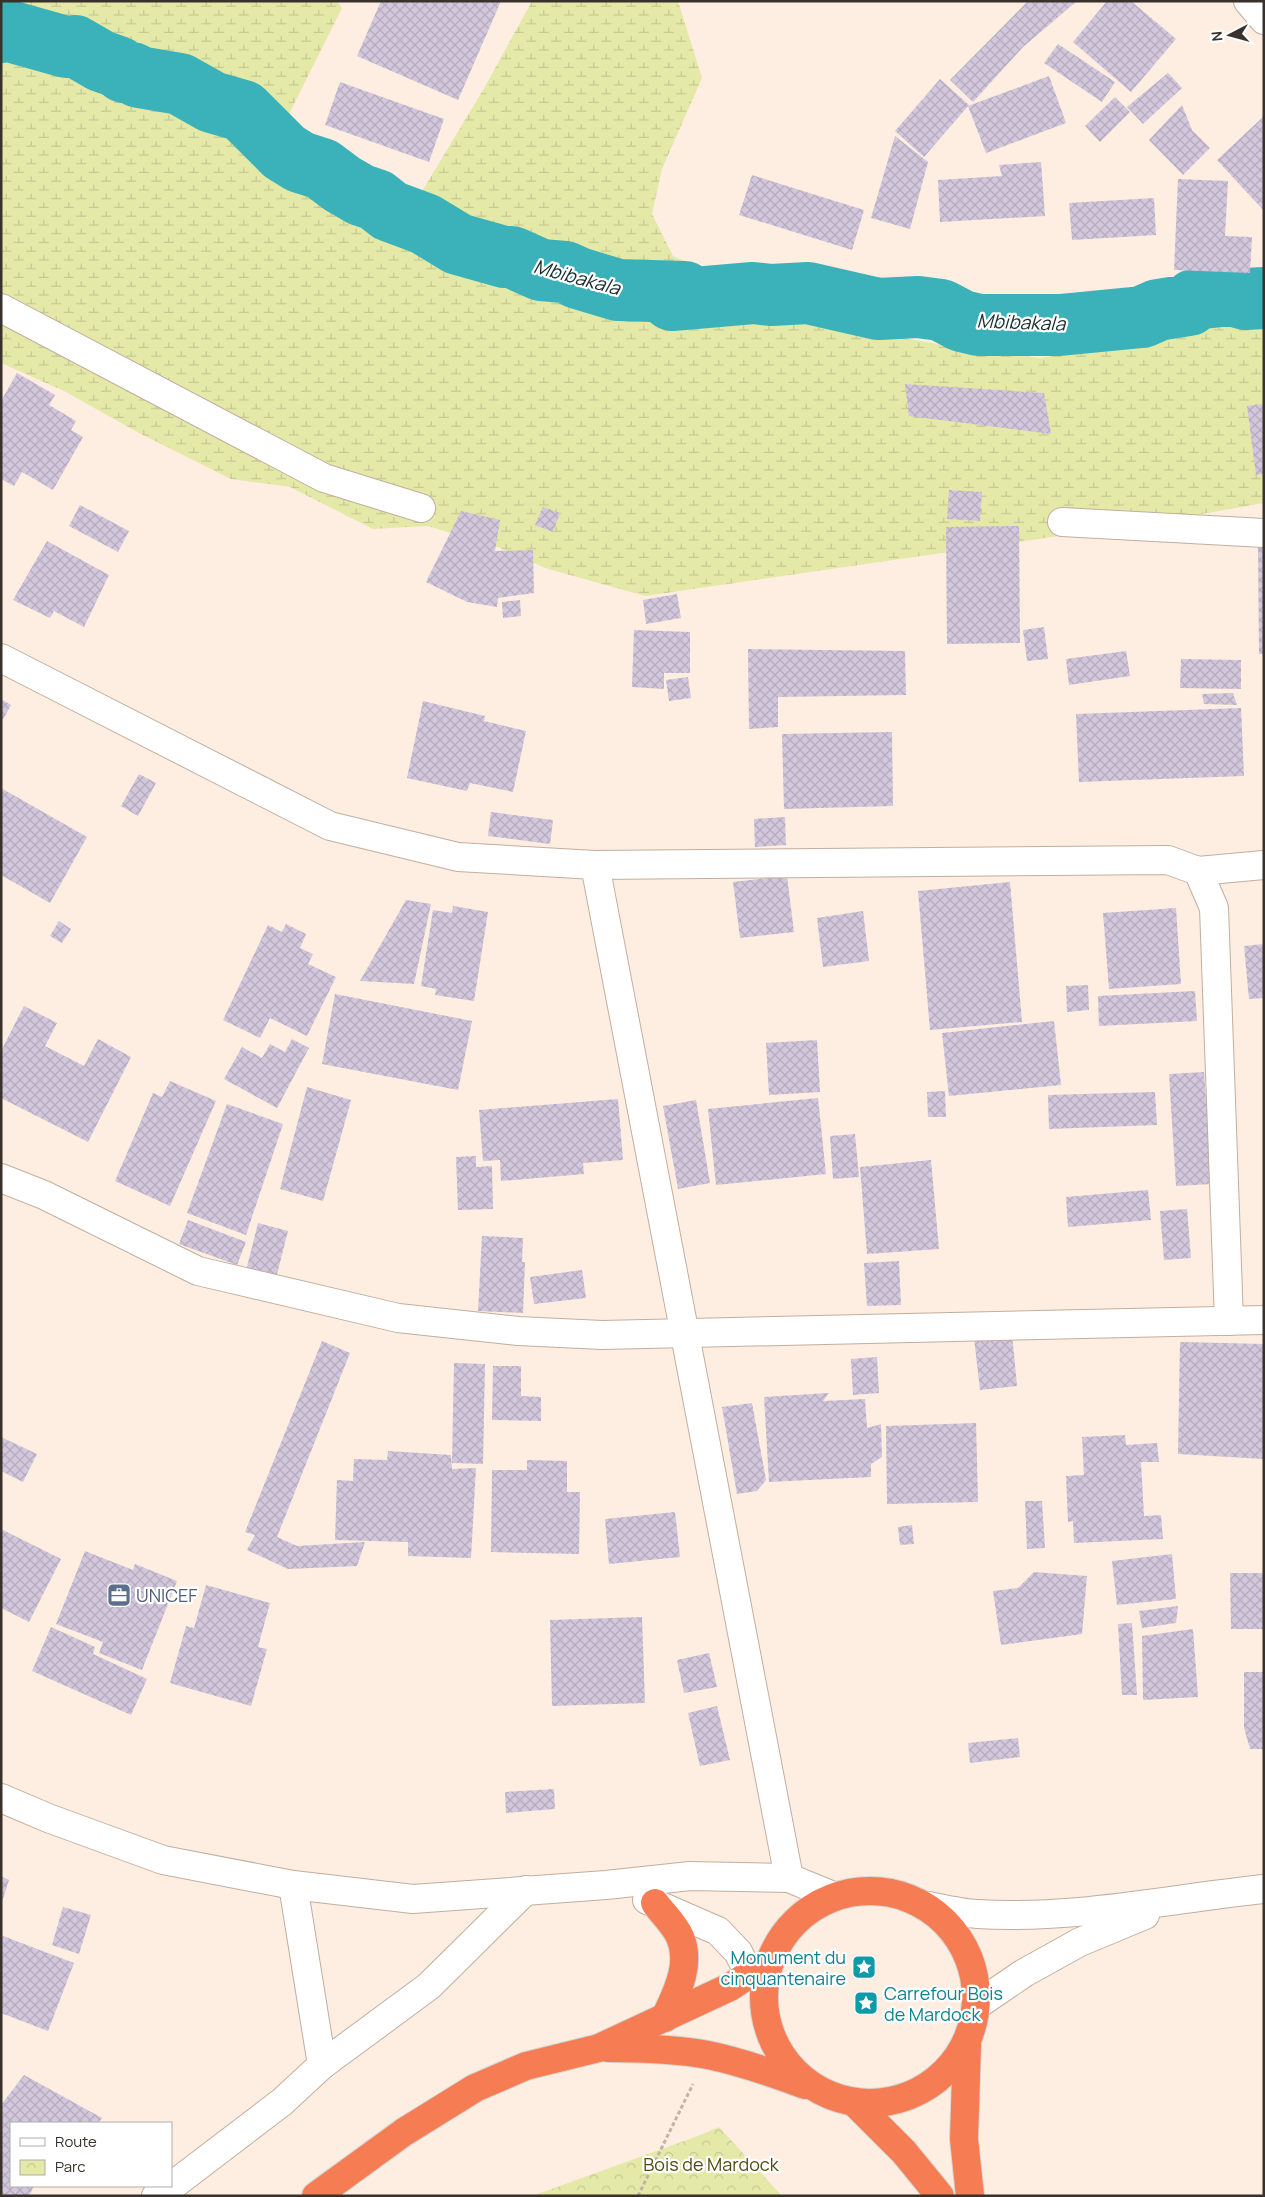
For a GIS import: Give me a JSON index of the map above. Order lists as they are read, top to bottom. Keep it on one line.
{"water":["Mbibakala"],"parks":["Bois de Mardock"],"places":{"office":["UNICEF"],"place":["Monument du cinquantenaire","Carrefour Bois de Mardock"]},"legend":["Route","Parc"],"north":"left"}
